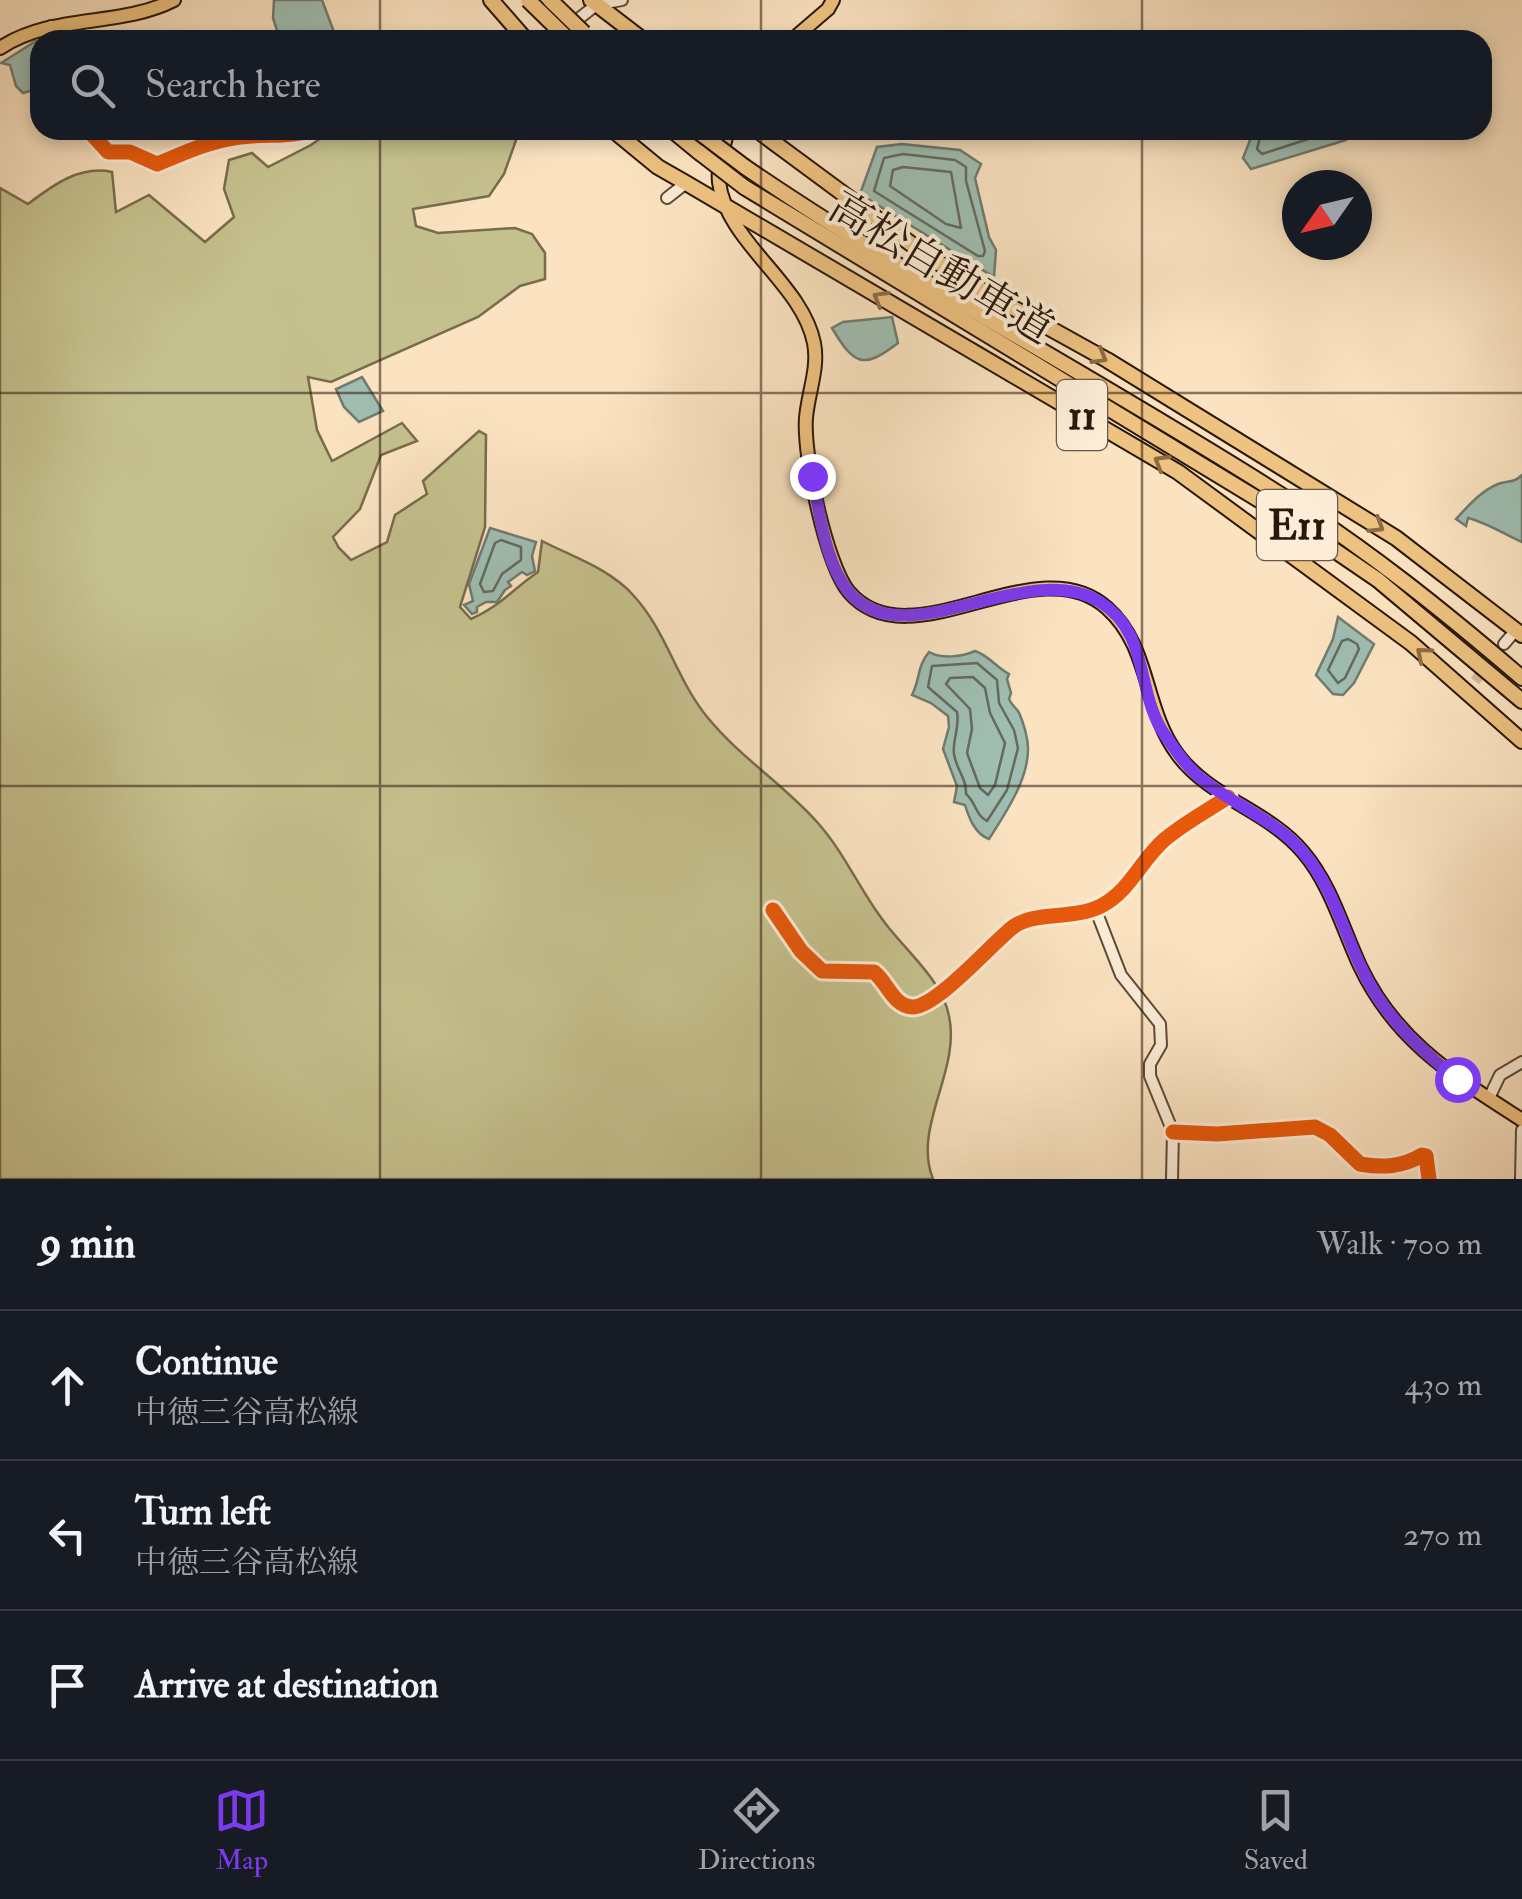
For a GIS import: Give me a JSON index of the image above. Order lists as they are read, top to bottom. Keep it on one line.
{"streets":{"highway":["高松自動車道","11","E11"]},"north":"bottom left","page":{"search":"Search here","heading":["9 min","Walk · 700 m"],"list":[["Continue","中徳三谷高松線","430 m"],["Turn left","中徳三谷高松線","270 m"],"Arrive at destination"],"nav":["Map","Directions","Saved"]}}
